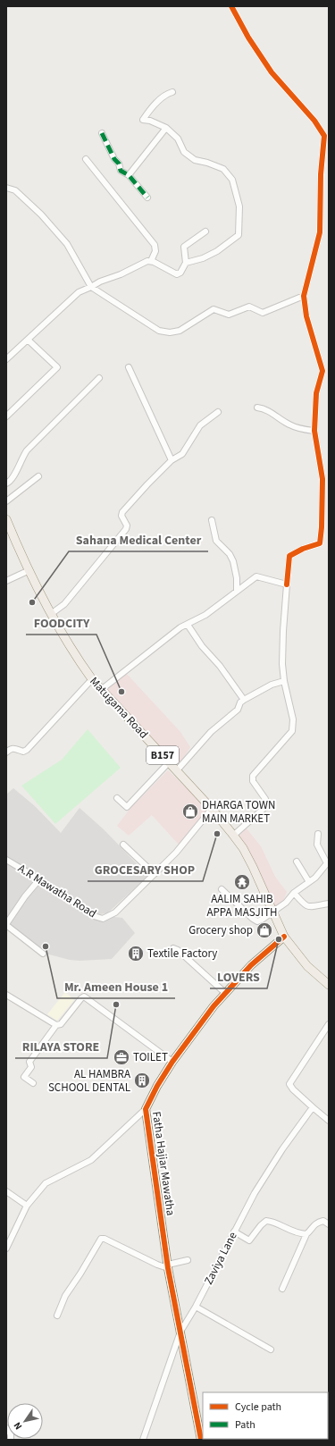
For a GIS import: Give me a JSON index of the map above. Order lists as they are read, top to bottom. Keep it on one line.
{"streets":{"main road":["Matugama Road","B157"],"street":["A.R Mawatha Road","Fatha Hajiar Mawatha","Zaviya Lane"]},"crossings":[["Matugama Road","A.R Mawatha Road"],["Matugama Road","Fatha Hajiar Mawatha"],["Fatha Hajiar Mawatha","Zaviya Lane"]],"places":{"other":["Sahana Medical Center","FOODCITY","GROCESARY SHOP","LOVERS","Mr. Ameen House 1","RILAYA STORE"],"shop":["DHARGA TOWN MAIN MARKET","Grocery shop"],"temple":["AALIM SAHIB APPA MASJITH"],"building":["Textile Factory","AL HAMBRA SCHOOL DENTAL"],"office":["TOILET"]},"legend":["Cycle path","Path"],"north":"bottom left"}
